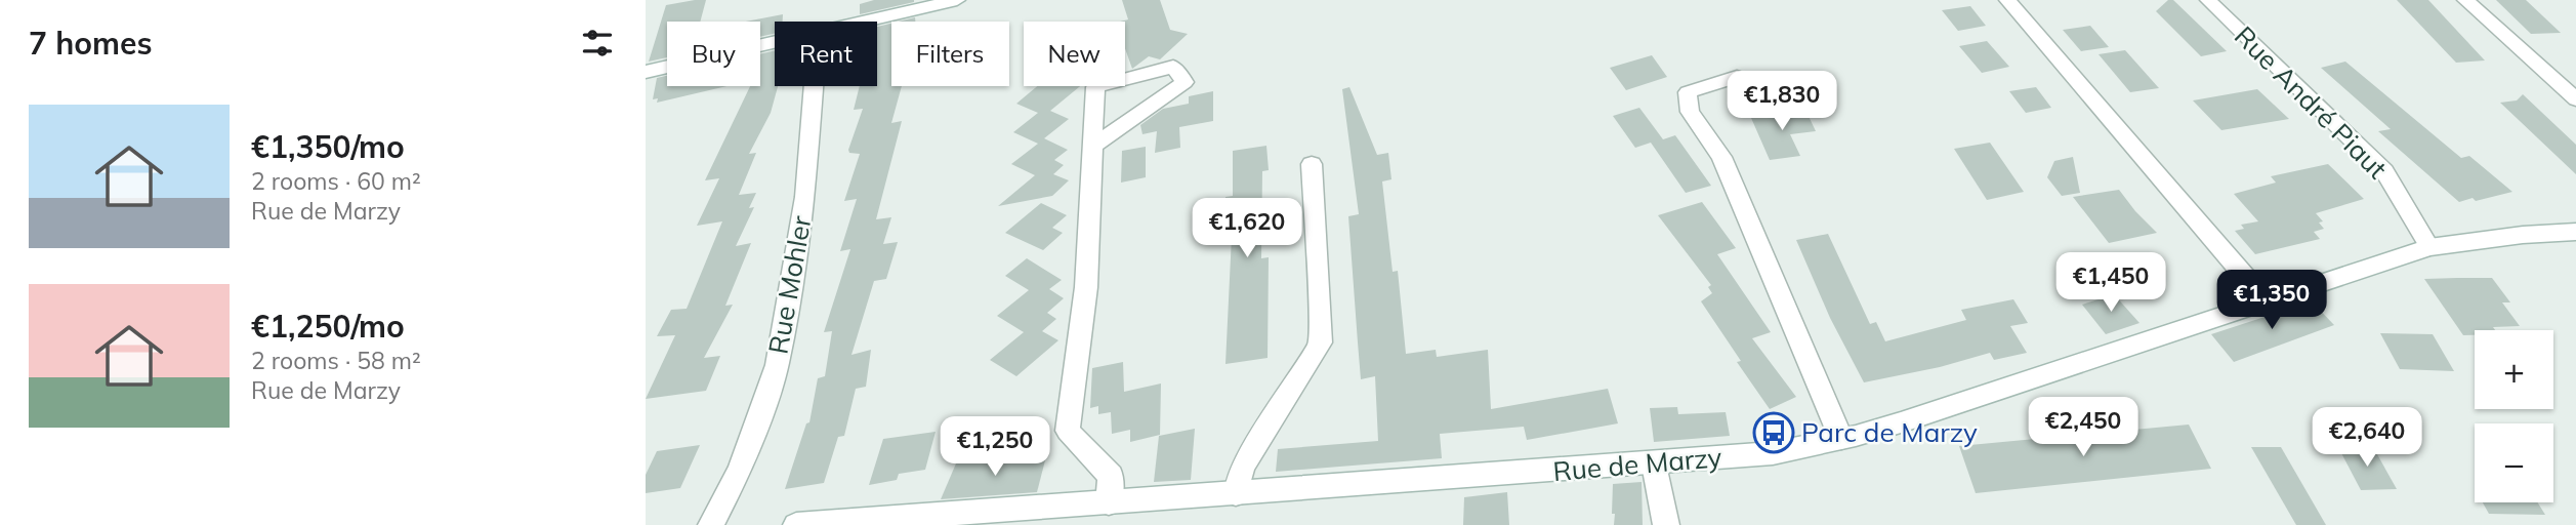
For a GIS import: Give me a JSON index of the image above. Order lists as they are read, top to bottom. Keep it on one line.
{"streets":{"street":["Rue André Piaut","Rue Mohler","Rue de Marzy"]},"crossings":[["Rue André Piaut","Rue de Marzy"]],"places":{"bus stop":["Parc de Marzy"]},"page":{"heading":"7 homes","chip":["Buy","Rent","Filters","New"],"price":["€1,830","€1,620","€1,450","€1,350","€2,450","€2,640","€1,250"],"list":[{"name":"€1,350/mo","note":"2 rooms · 60 m² · Rue de Marzy"},{"name":"€1,250/mo","note":"2 rooms · 58 m² · Rue de Marzy"}],"map_buttons":["+","−"]}}
